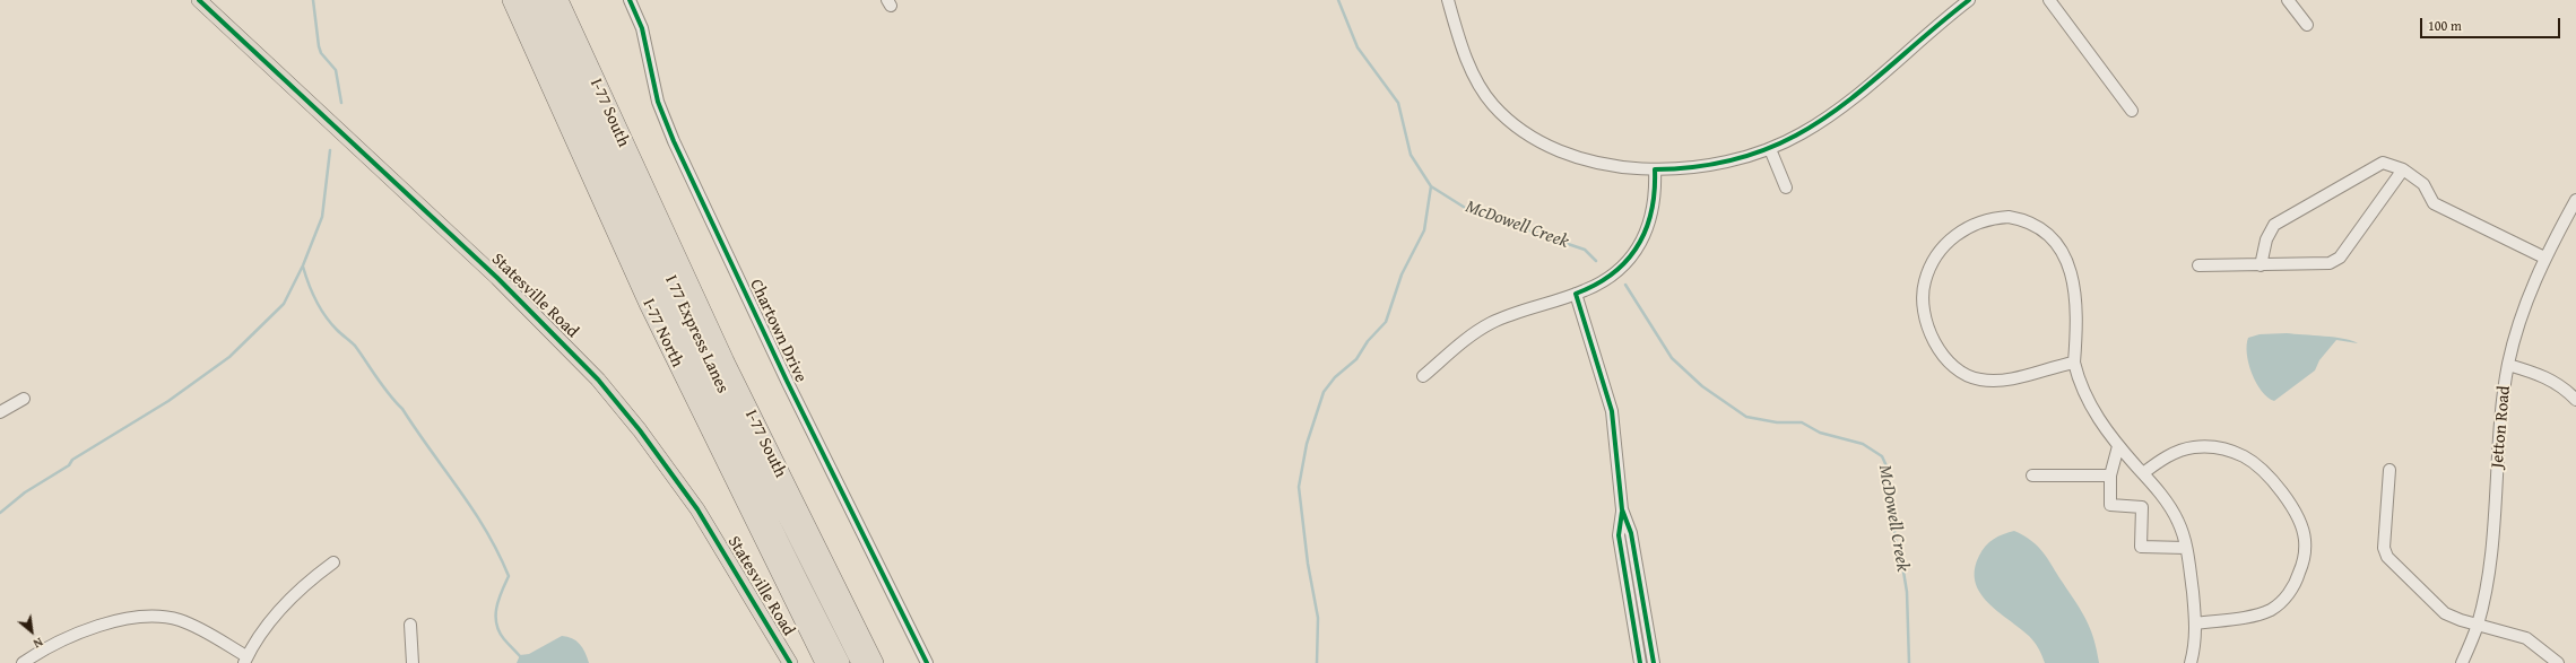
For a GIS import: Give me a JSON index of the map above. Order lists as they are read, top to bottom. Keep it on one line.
{"streets":{"highway":["I-77 South","I-77 North","I 77 Express Lanes"],"main road":["Statesville Road"],"street":["Chartown Drive","Jetton Road"]},"water":["McDowell Creek"],"scale_bar":"100 m","north":"bottom right"}
